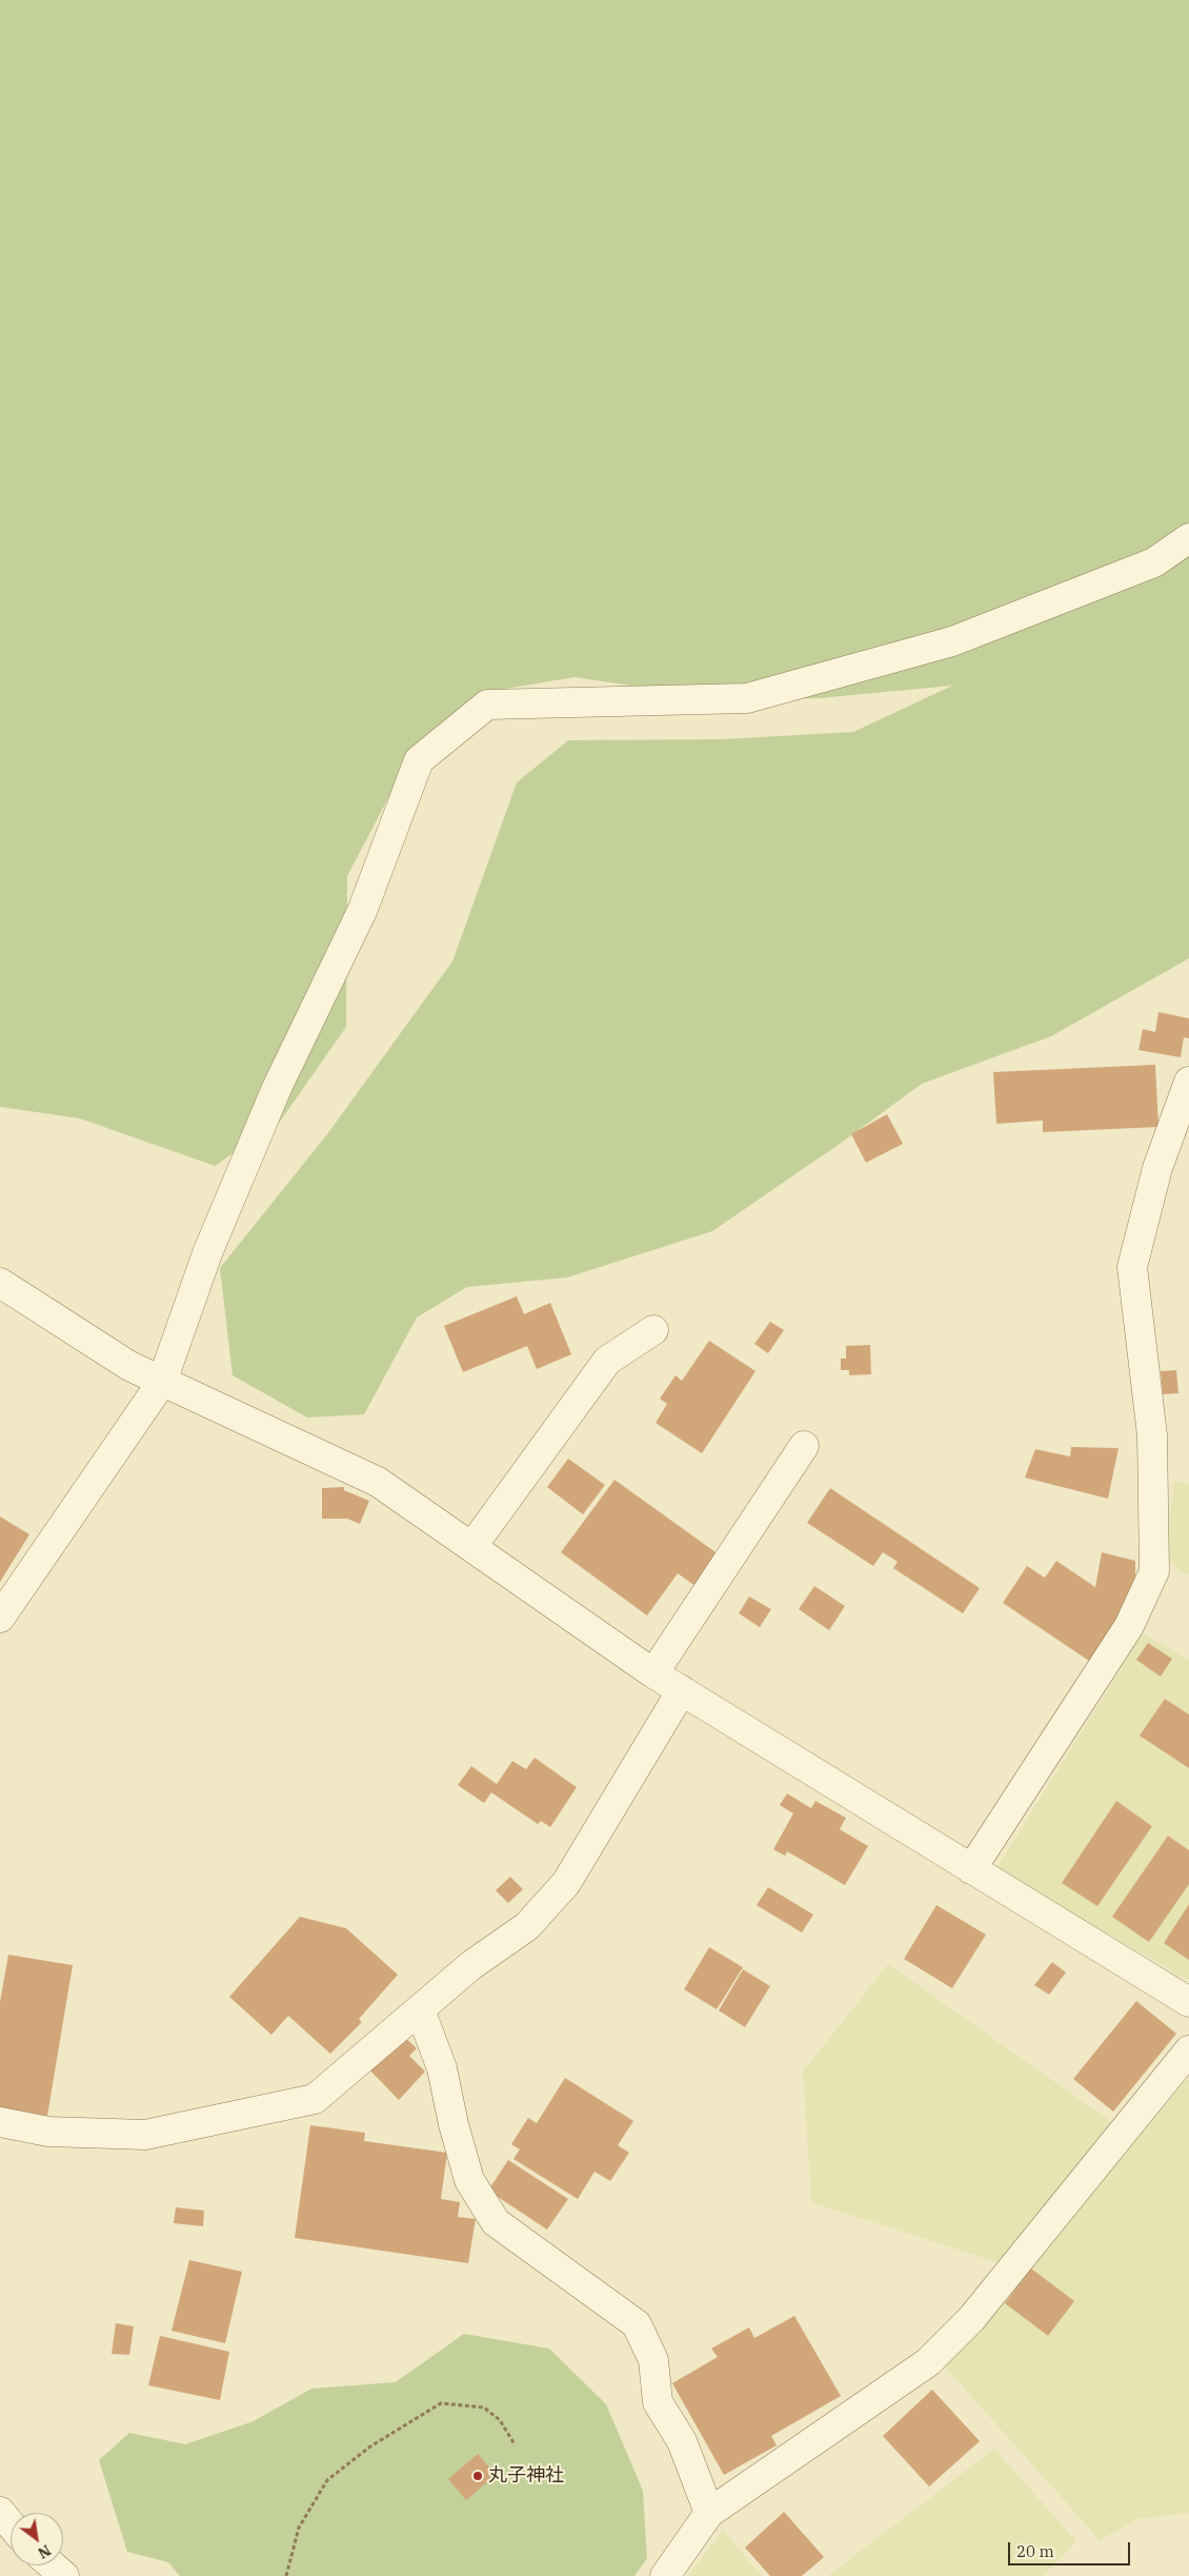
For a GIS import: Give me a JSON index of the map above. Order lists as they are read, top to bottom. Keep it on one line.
{"places":["丸子神社"],"scale_bar":"20 m","north":"bottom right"}
